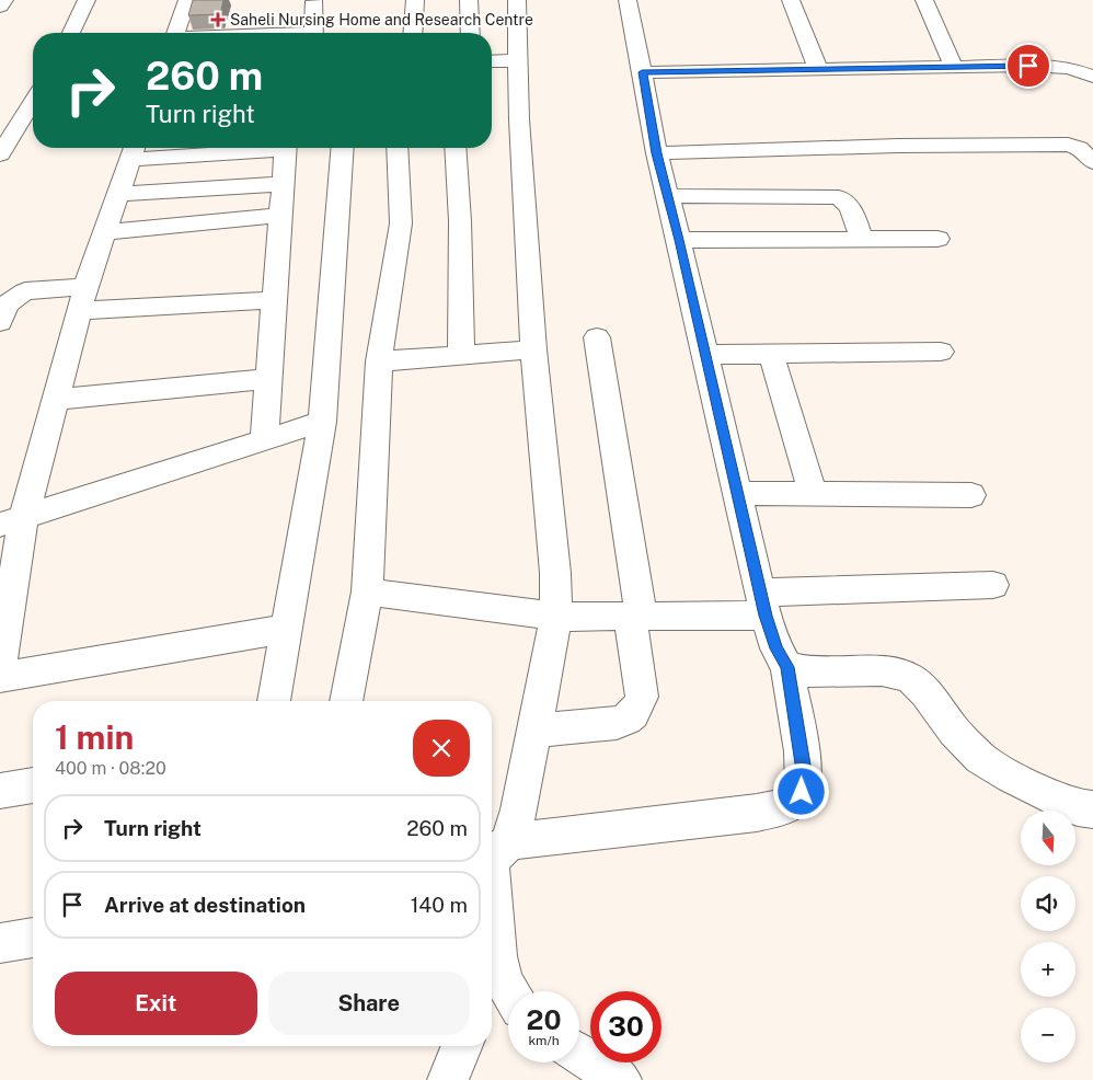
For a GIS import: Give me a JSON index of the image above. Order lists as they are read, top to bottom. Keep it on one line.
{"places":{"health":["Saheli Nursing Home and Research Centre"]},"north":"bottom","page":{"turn":["260 m","Turn right"],"heading":["1 min","400 m · 08:20"],"list":[{"name":"Turn right","value":"260 m"},{"name":"Arrive at destination","value":"140 m"}],"map_buttons":["+","−"],"buttons":["Exit","Share"],"speed":"20 km/h","limit":"30"}}
